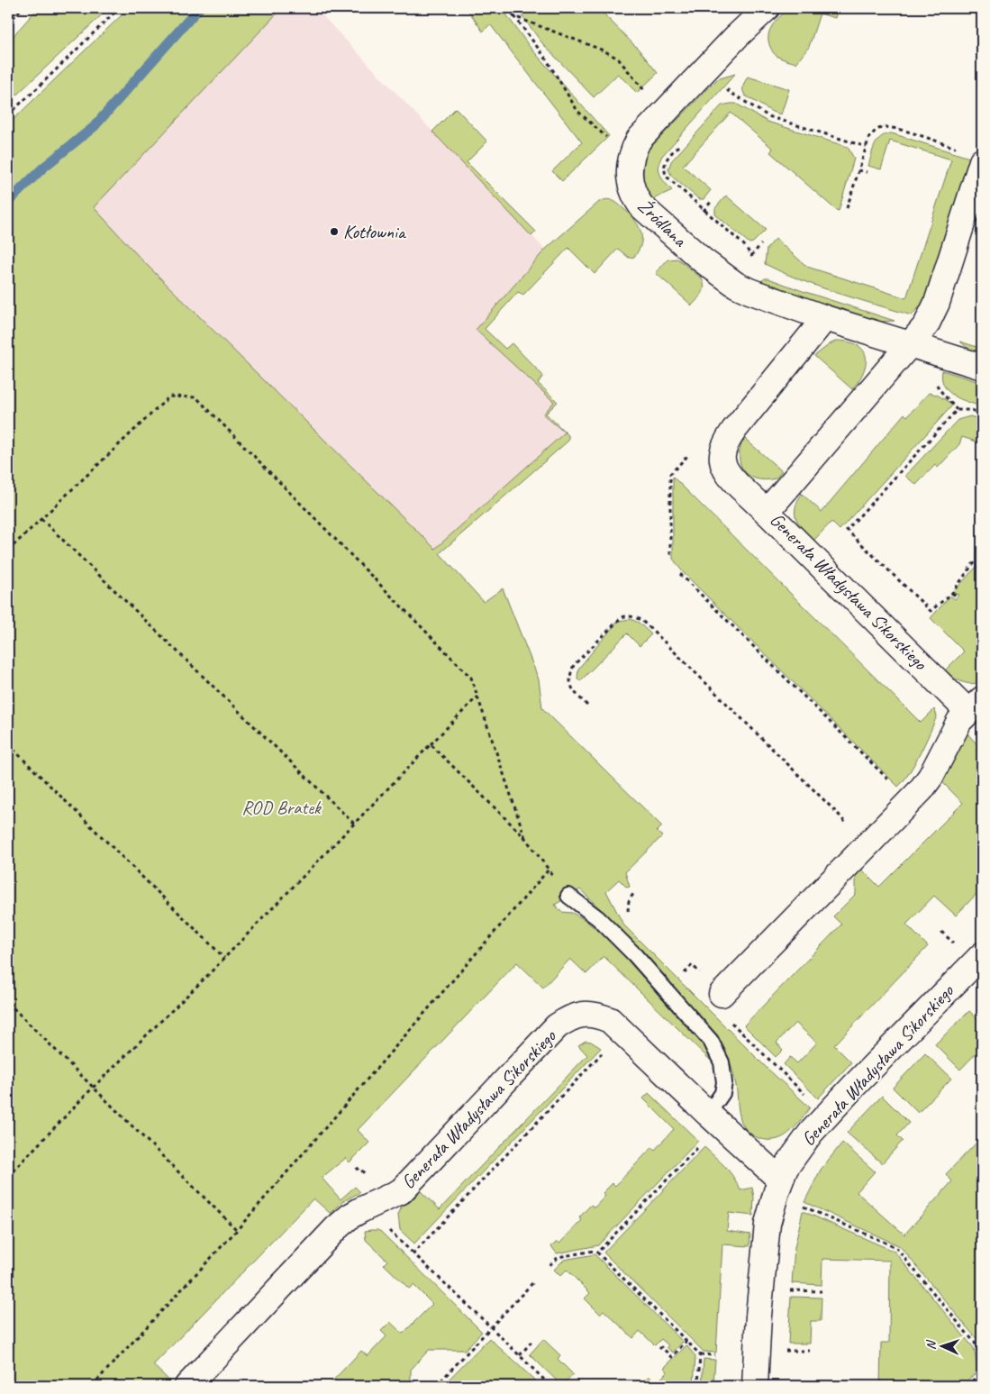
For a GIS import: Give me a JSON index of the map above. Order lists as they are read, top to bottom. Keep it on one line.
{"streets":{"street":["Źródlana","Generała Władysława Sikorskiego"]},"crossings":[["Źródlana","Generała Władysława Sikorskiego"]],"parks":["ROD Bratek"],"places":["Kotłownia"],"north":"left"}
